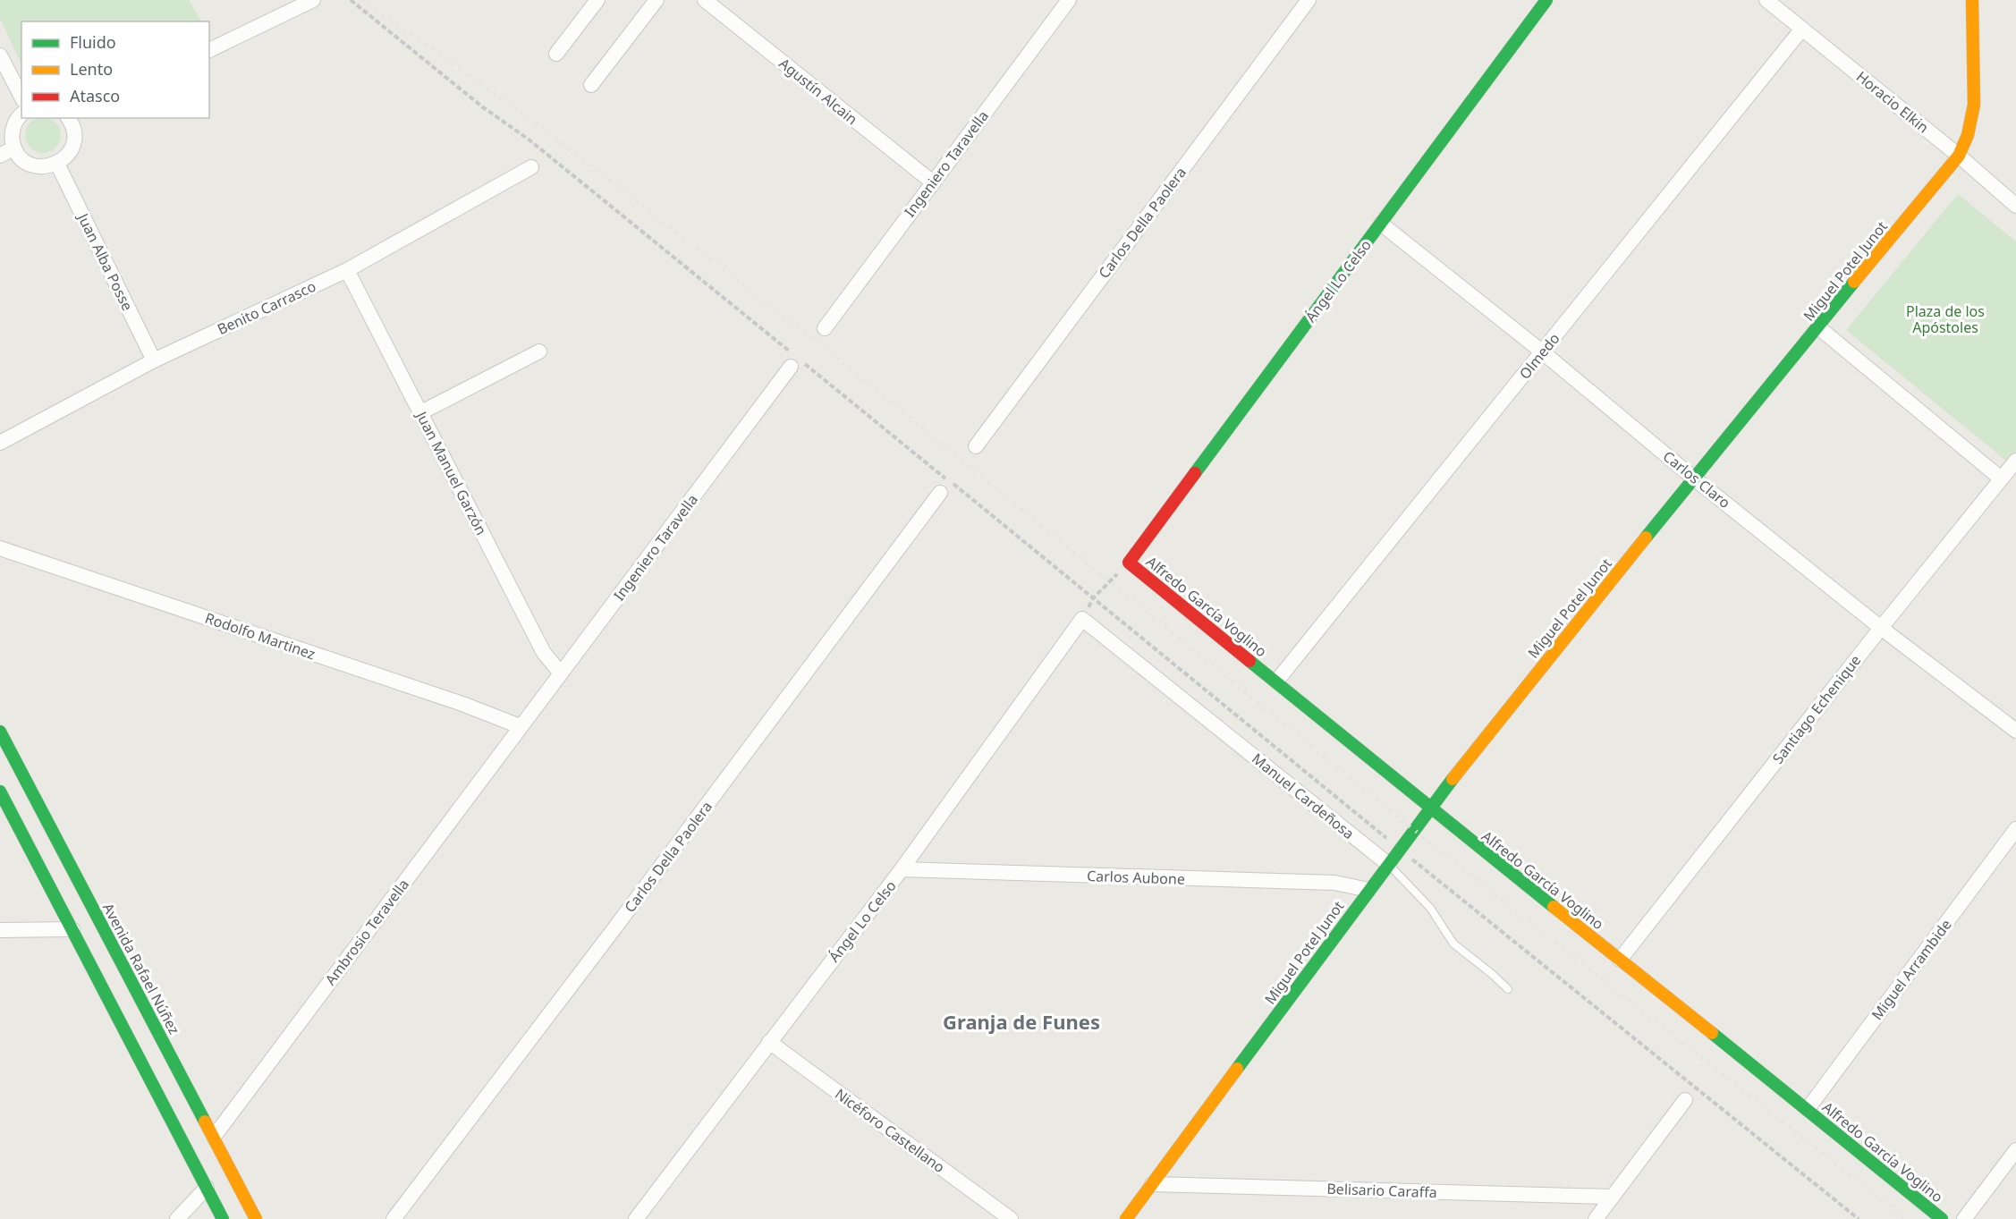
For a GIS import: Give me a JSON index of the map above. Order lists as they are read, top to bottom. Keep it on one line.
{"streets":{"main road":["Miguel Potel Junot","Ángel Lo Celso","Alfredo García Voglino","Avenida Rafael Núñez"],"street":["Agustín Alcain","Horacio Elkin","Ingeniero Taravella","Carlos Della Paolera","Juan Alba Posse","Benito Carrasco","Olmedo","Juan Manuel Garzón","Carlos Claro","Rodolfo Martinez","Santiago Echenique","Manuel Cardeñosa","Carlos Aubone","Ambrosio Teravella","Miguel Arrambide","Nicéforo Castellano","Belisario Caraffa"]},"crossings":[["Agustín Alcain","Ingeniero Taravella"],["Horacio Elkin","Miguel Potel Junot"],["Horacio Elkin","Olmedo"],["Ingeniero Taravella","Juan Manuel Garzón"],["Ingeniero Taravella","Rodolfo Martinez"],["Ingeniero Taravella","Ambrosio Teravella"],["Juan Alba Posse","Benito Carrasco"],["Miguel Potel Junot","Carlos Claro"],["Miguel Potel Junot","Alfredo García Voglino"],["Miguel Potel Junot","Manuel Cardeñosa"],["Miguel Potel Junot","Carlos Aubone"],["Miguel Potel Junot","Belisario Caraffa"],["Ángel Lo Celso","Carlos Claro"],["Ángel Lo Celso","Alfredo García Voglino"],["Ángel Lo Celso","Manuel Cardeñosa"],["Ángel Lo Celso","Carlos Aubone"],["Ángel Lo Celso","Nicéforo Castellano"],["Benito Carrasco","Juan Manuel Garzón"],["Olmedo","Carlos Claro"],["Olmedo","Alfredo García Voglino"],["Carlos Claro","Santiago Echenique"],["Alfredo García Voglino","Santiago Echenique"],["Alfredo García Voglino","Miguel Arrambide"],["Rodolfo Martinez","Ambrosio Teravella"],["Ambrosio Teravella","Avenida Rafael Núñez"]],"districts":["Granja de Funes"],"parks":["Plaza de los Apóstoles"],"legend":["Fluido","Lento","Atasco"]}
